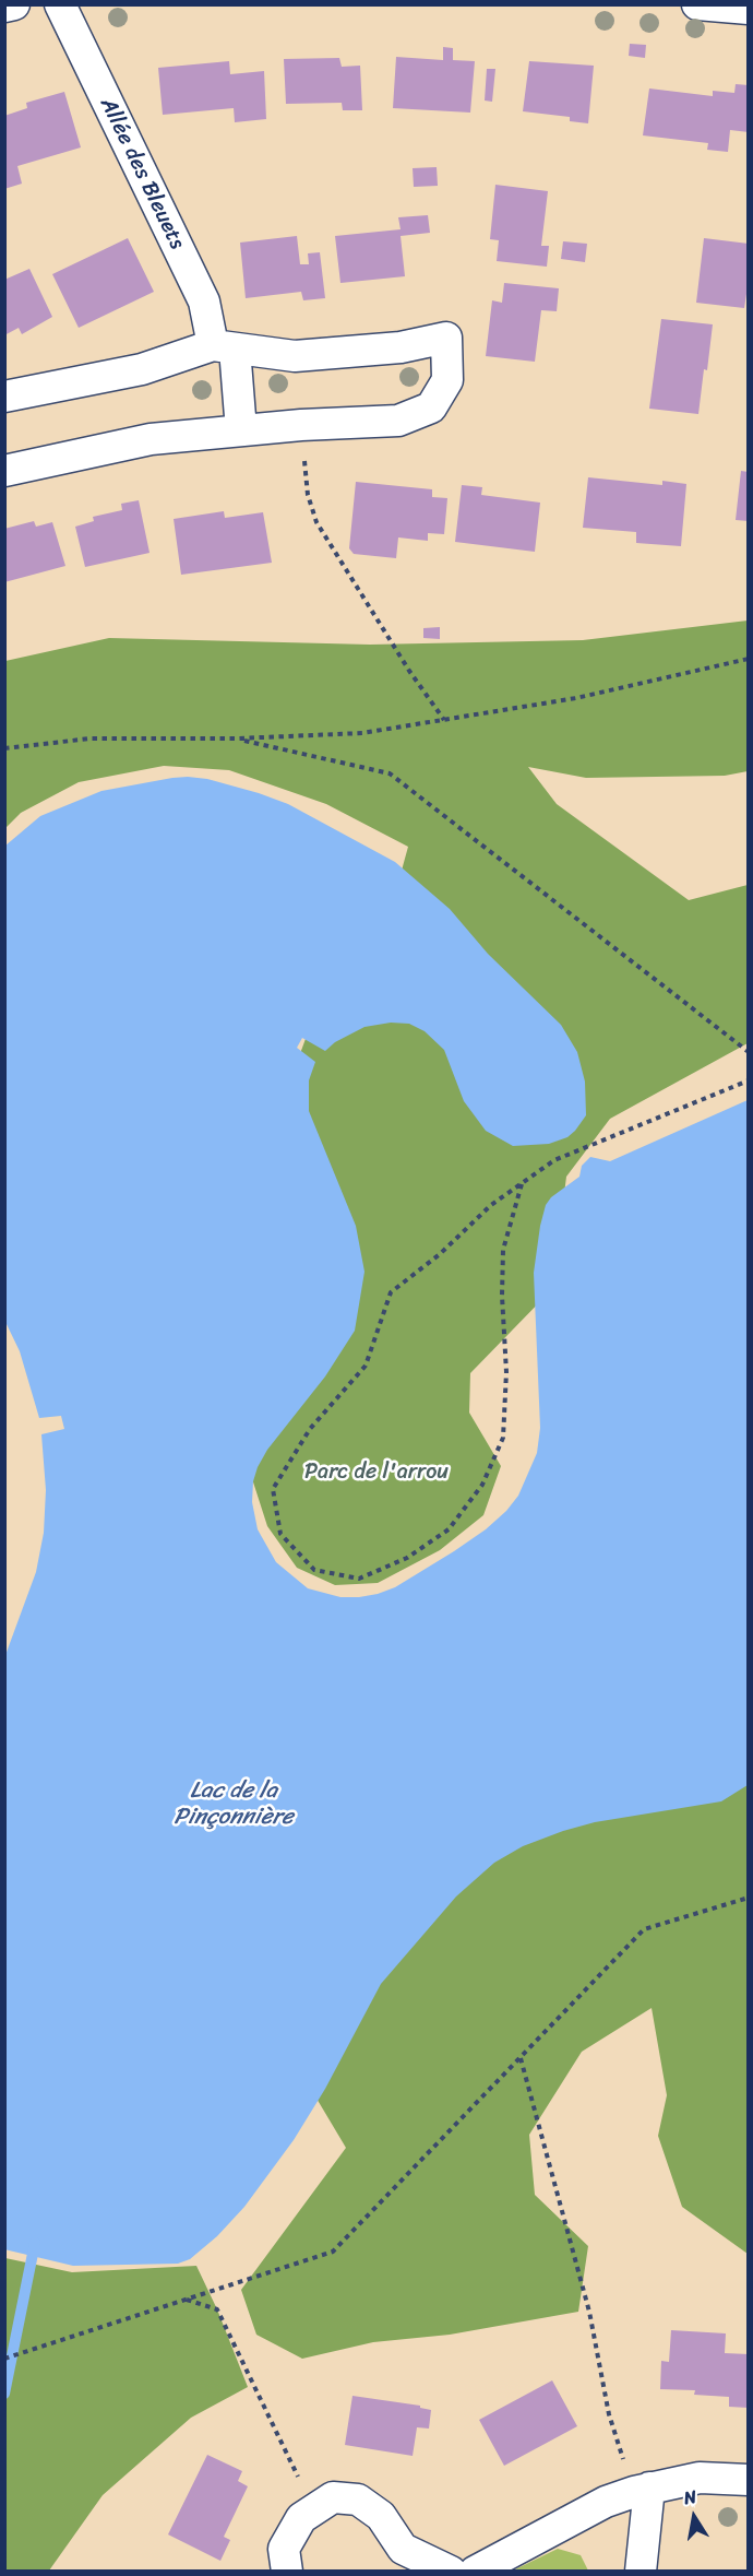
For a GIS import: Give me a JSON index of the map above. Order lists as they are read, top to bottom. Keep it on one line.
{"streets":{"street":["Allée des Bleuets"]},"water":["Lac de la Pinçonnière"],"parks":["Parc de l'arrou"],"north":"top"}
